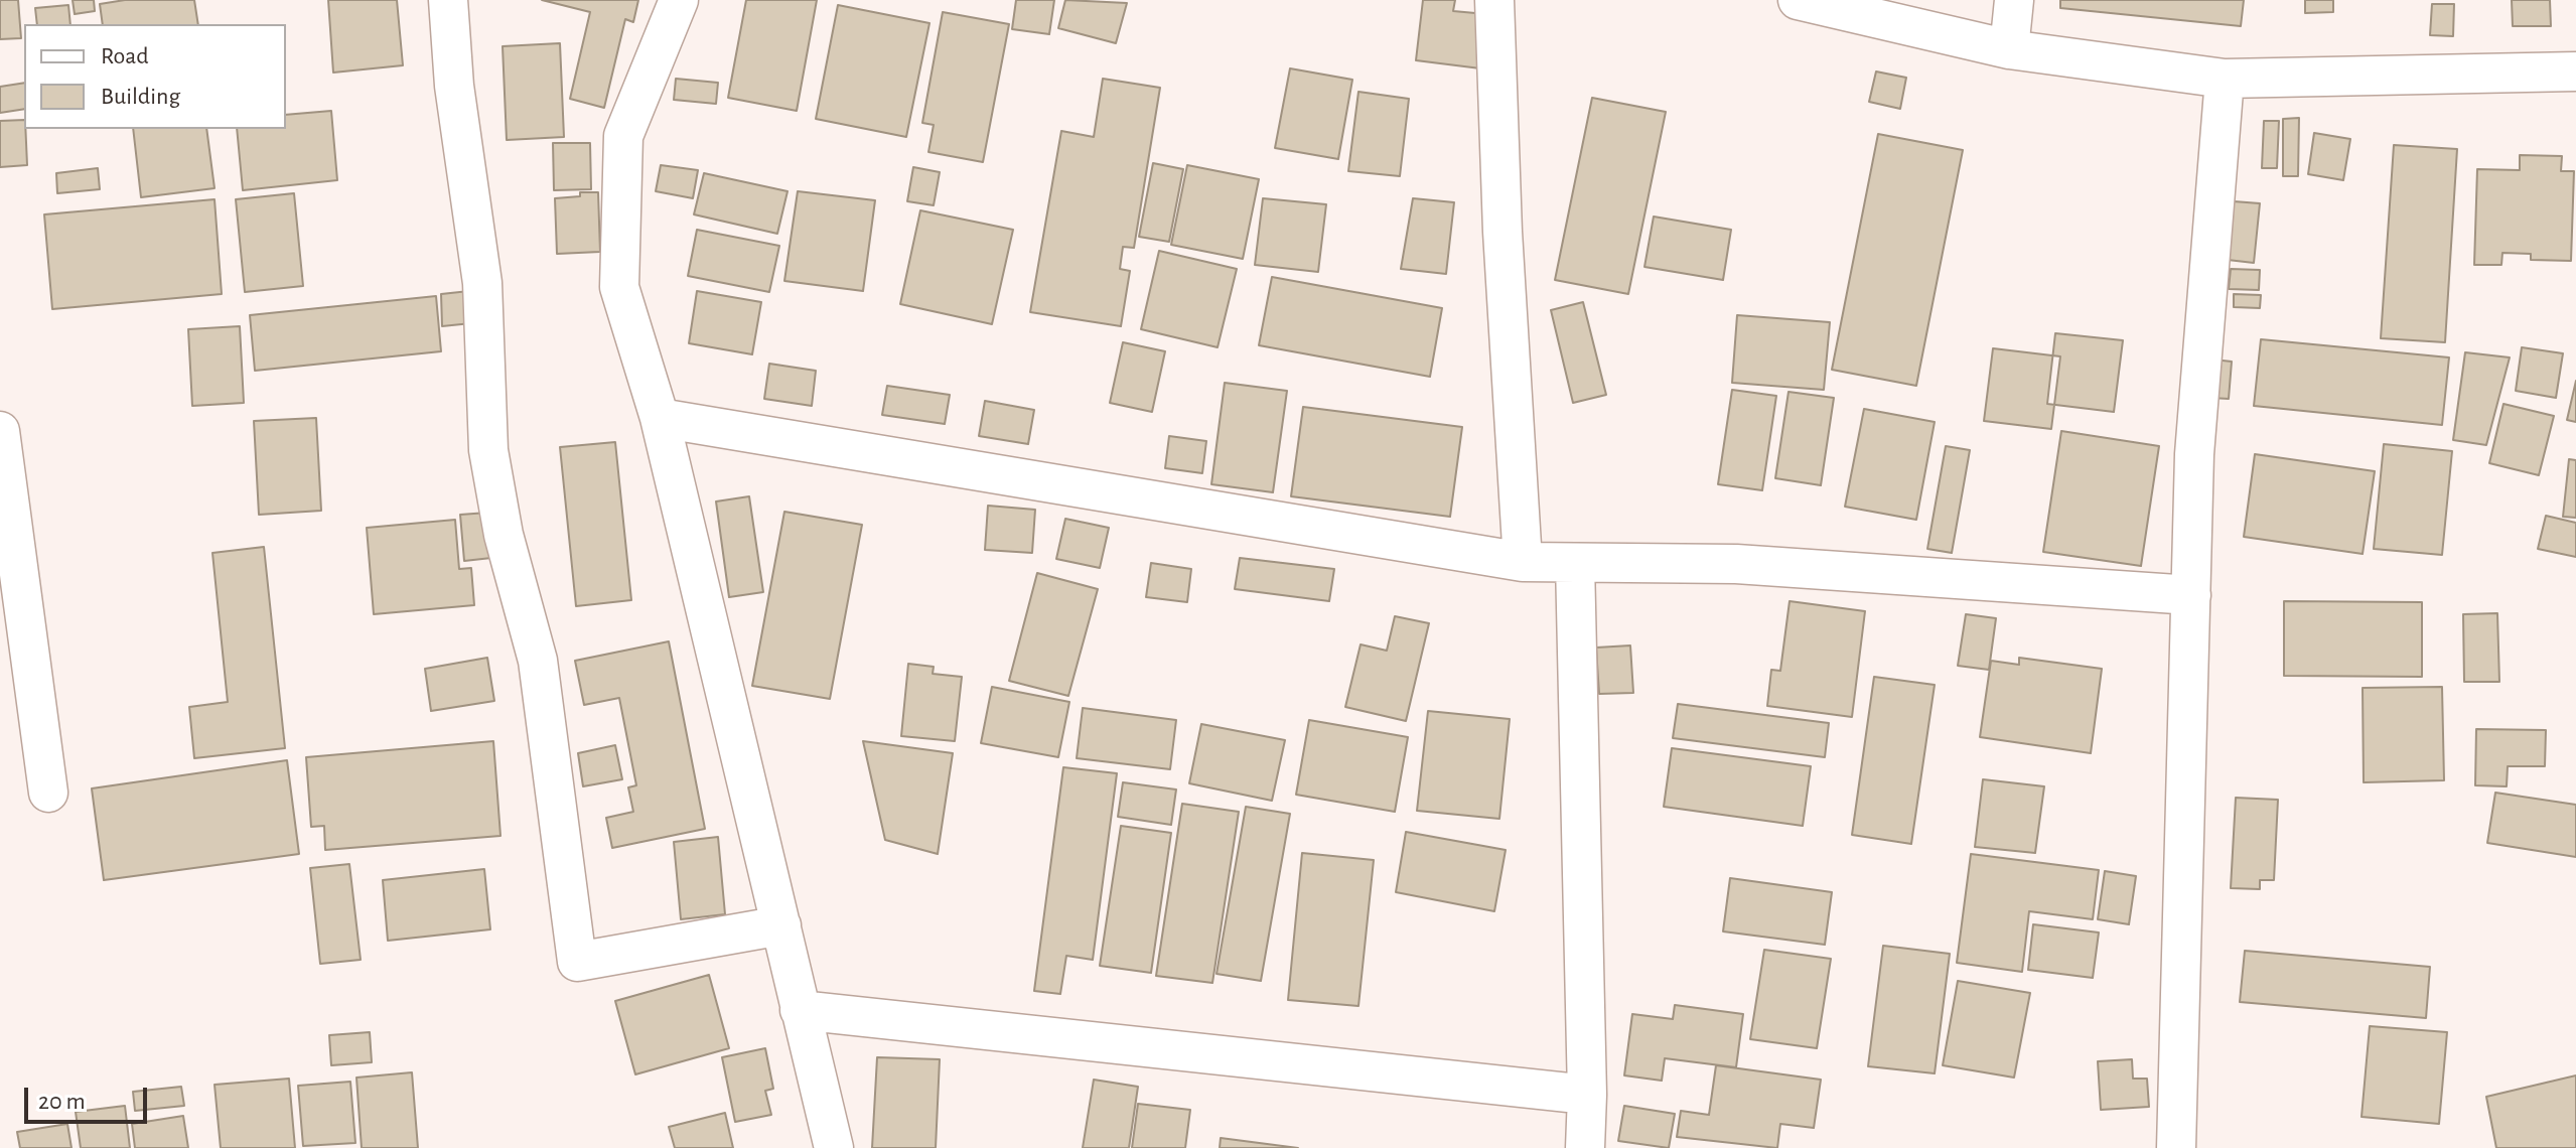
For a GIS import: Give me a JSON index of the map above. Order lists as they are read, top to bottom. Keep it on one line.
{"legend":["Road","Building"],"scale_bar":"20 m"}
